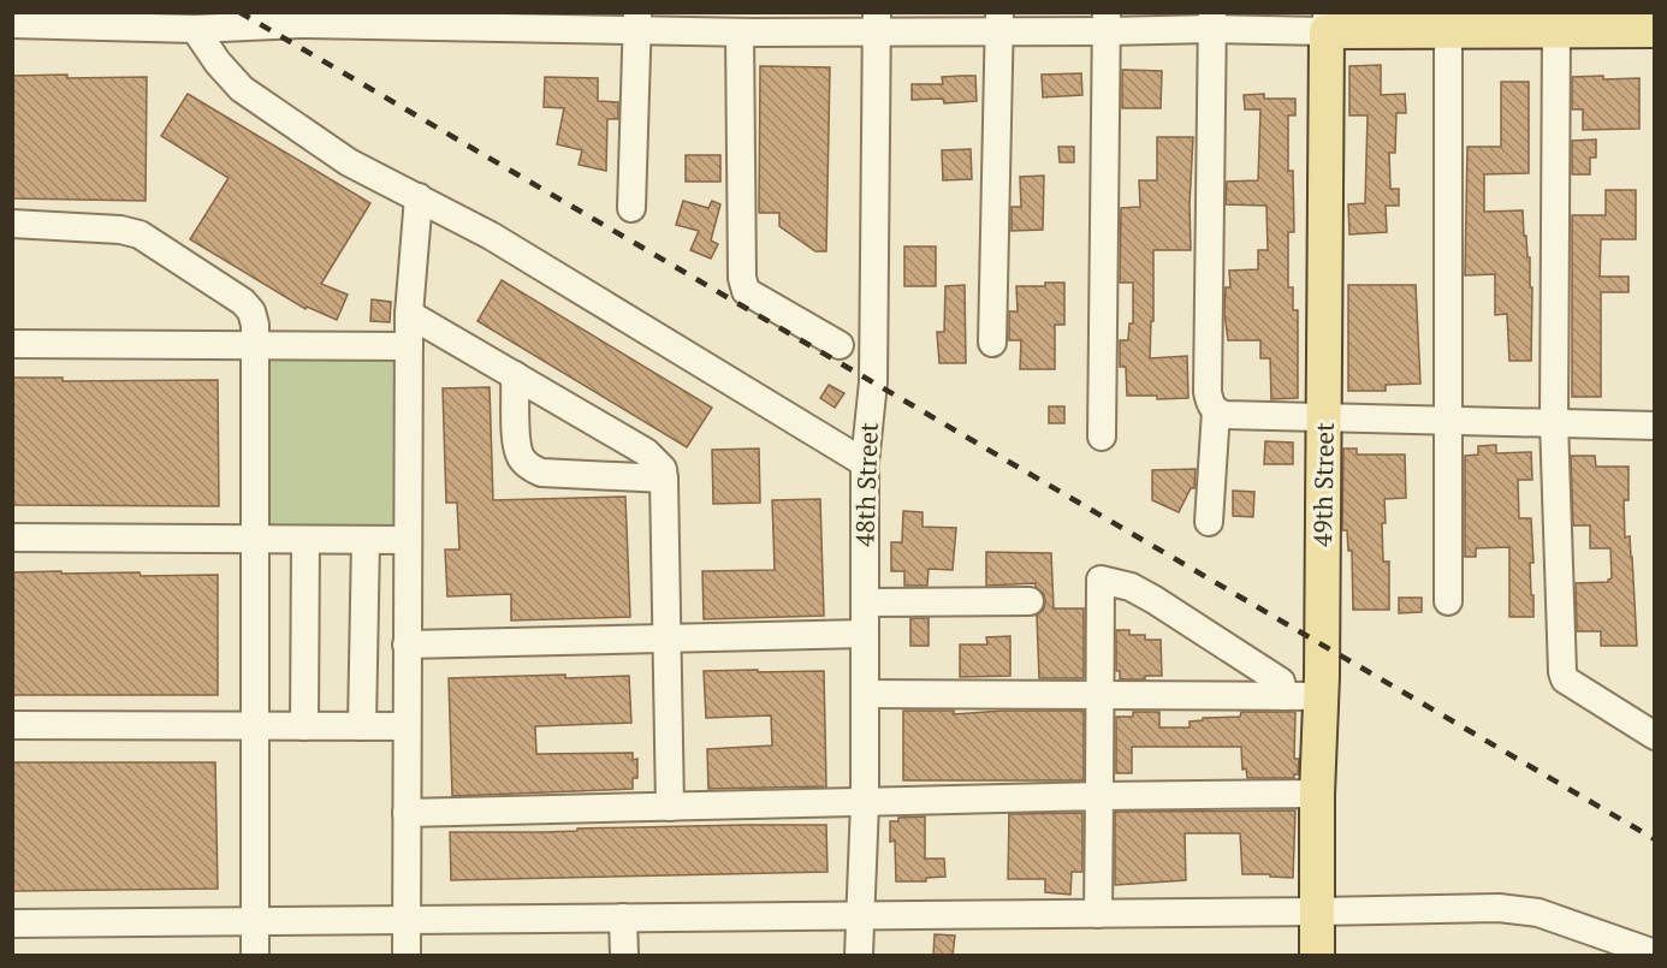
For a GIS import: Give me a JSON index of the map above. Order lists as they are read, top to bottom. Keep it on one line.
{"streets":{"main road":["49th Street"],"street":["48th Street"]}}
